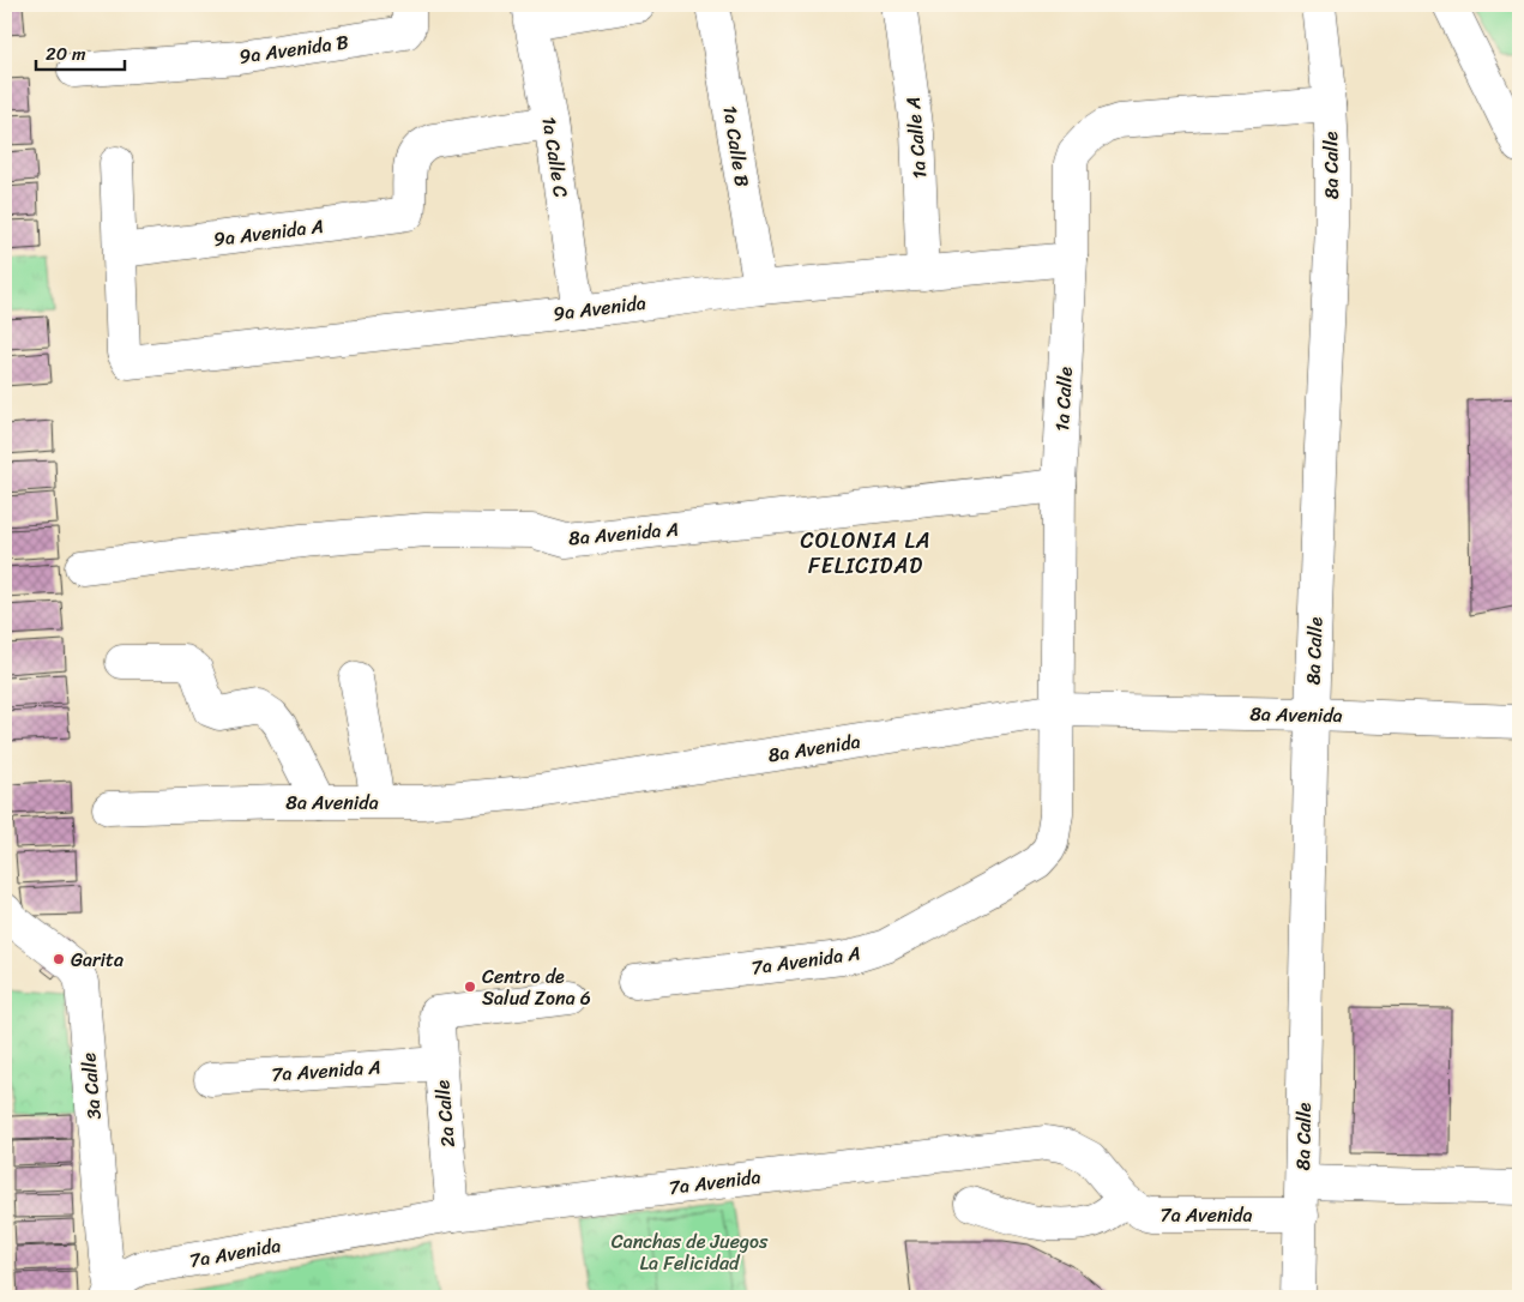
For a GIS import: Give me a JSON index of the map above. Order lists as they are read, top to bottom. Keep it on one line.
{"streets":{"street":["9a Avenida B","1a Calle A","1a Calle B","1a Calle C","8a Calle","9a Avenida A","9a Avenida","1a Calle","8a Avenida A","8a Avenida","7a Avenida A","3a Calle","2a Calle","7a Avenida"]},"crossings":[["1a Calle A","9a Avenida"],["1a Calle B","9a Avenida"],["1a Calle C","9a Avenida A"],["1a Calle C","9a Avenida"],["8a Calle","1a Calle"],["8a Calle","8a Avenida"],["8a Calle","7a Avenida"],["9a Avenida A","9a Avenida"],["9a Avenida","1a Calle"],["1a Calle","8a Avenida A"],["1a Calle","8a Avenida"],["1a Calle","7a Avenida A"],["7a Avenida A","2a Calle"],["3a Calle","7a Avenida"],["2a Calle","7a Avenida"]],"districts":["COLONIA LA FELICIDAD"],"parks":["Canchas de Juegos La Felicidad"],"places":["Garita","Centro de Salud Zona 6"],"scale_bar":"20 m"}
